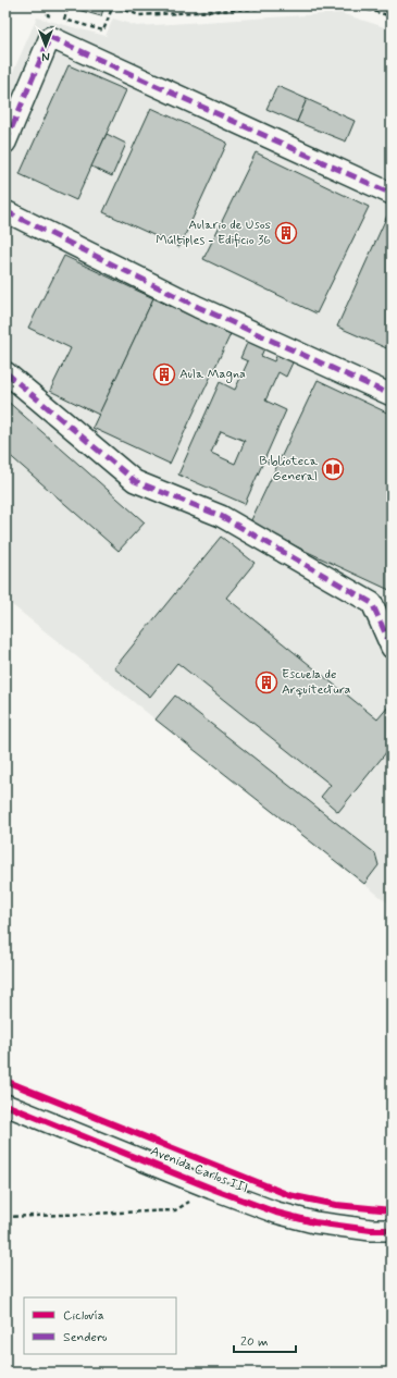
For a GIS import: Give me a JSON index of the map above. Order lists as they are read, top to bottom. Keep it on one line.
{"streets":{"street":["Avenida Carlos III"]},"places":{"building":["Aulario de Usos Múltiples - Edificio 36","Aula Magna","Escuela de Arquitectura"],"library":["Biblioteca General"]},"legend":["Ciclovía","Sendero"],"scale_bar":"20 m","north":"bottom"}
